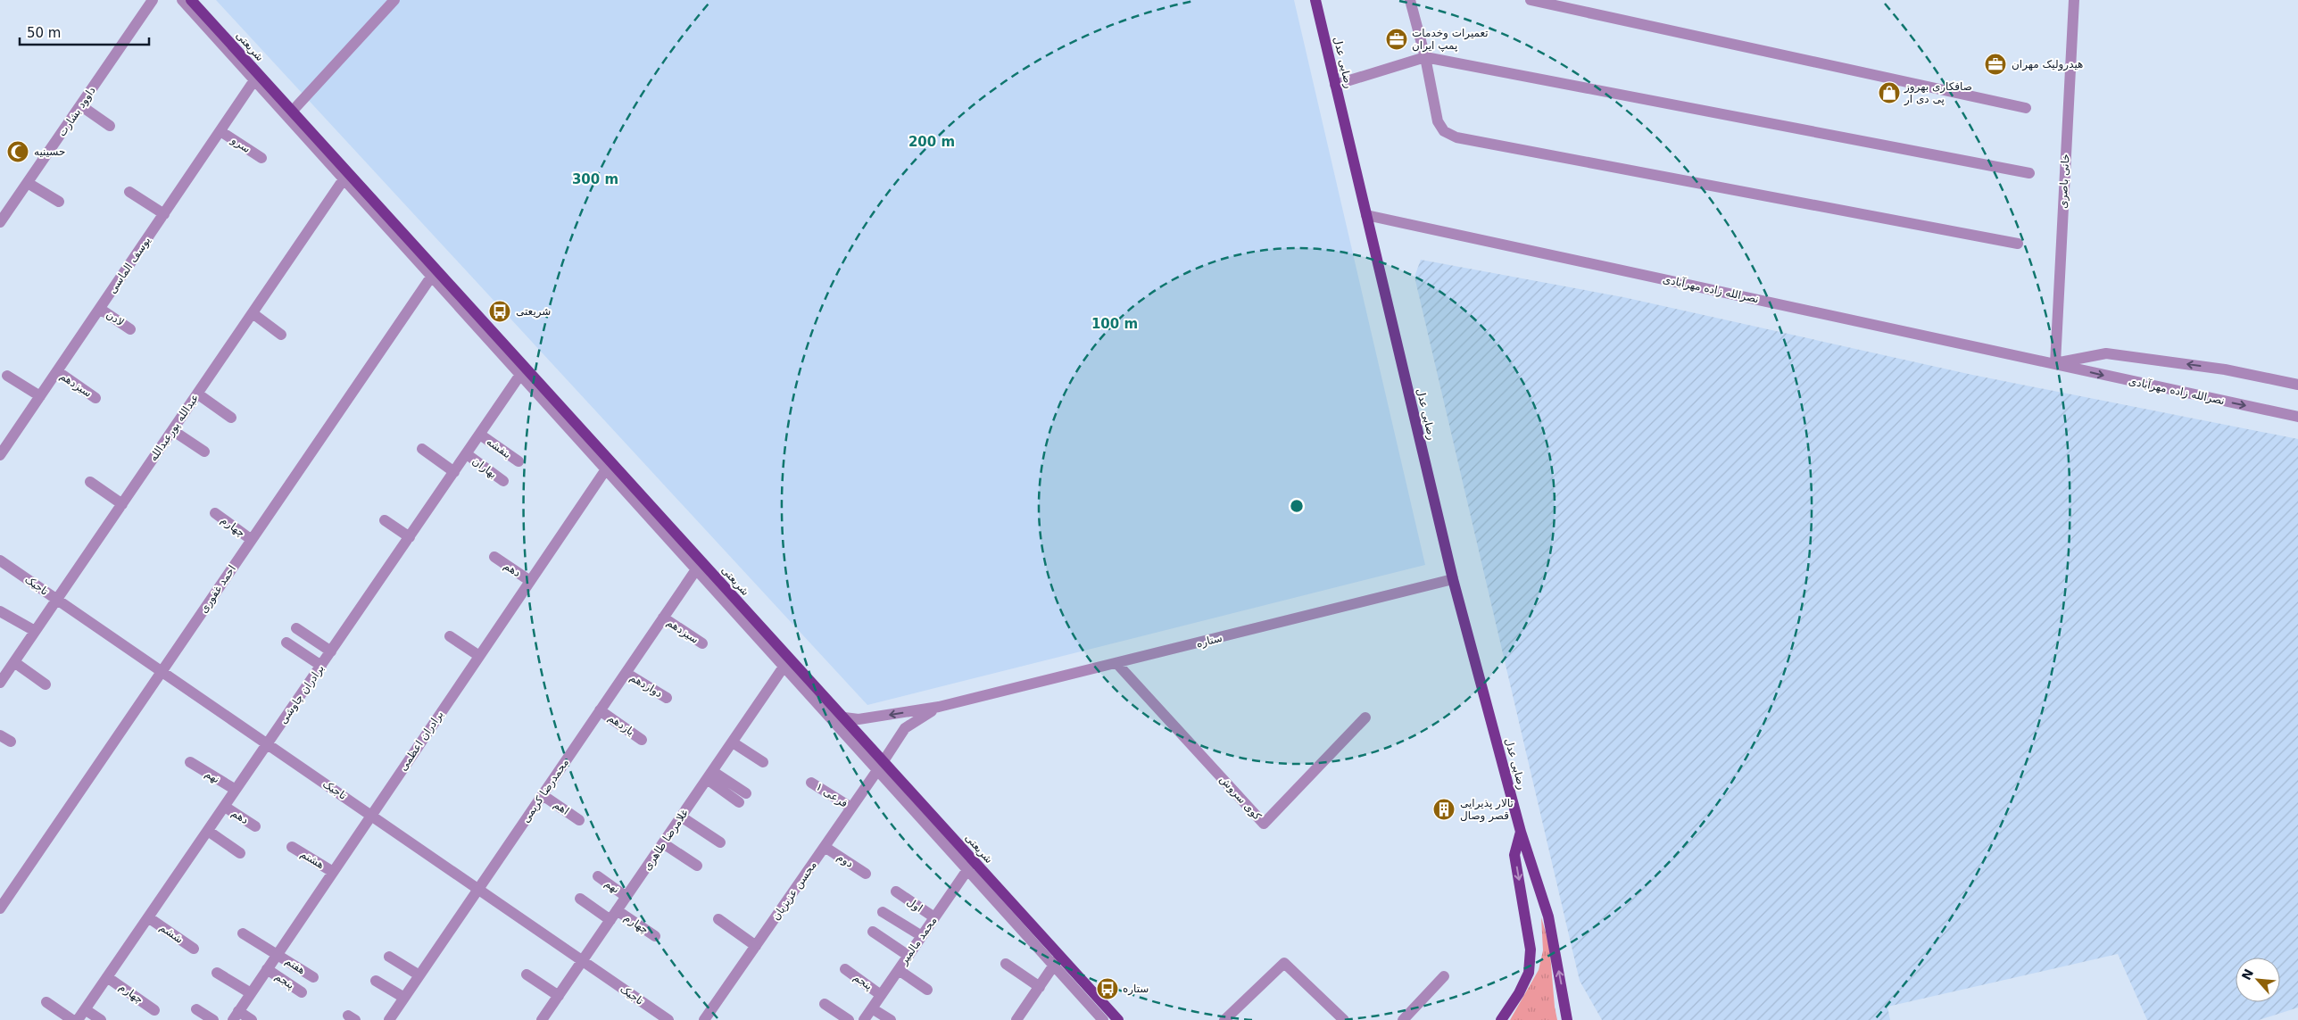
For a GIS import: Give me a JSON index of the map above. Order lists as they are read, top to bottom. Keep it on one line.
{"streets":{"main road":["شریعتی","رضایی عدل"],"street":["داوود بشارت","سرو","خانی باصری","یوسف الماسی","نصرالله زاده مهرآبادی","لادن","سیزدهم","عبدالله پورعبدالله","بنفشه","بهاران","چهارم","دهم","تاجیک","احمد غفوری","ستاره","دوازدهم","برادران چاوشی","یازدهم","برادران اعظمی","نهم","محمدرضا کریمی","فرعی ۱","کوی سروش","اهم","غلامرضا طاهری","هشتم","دوم","محسن عزیزیان","اول","ششم","محمد مالمیر","هفتم","پنجم"]},"crossings":[["شریعتی","یوسف الماسی"],["شریعتی","عبدالله پورعبدالله"],["شریعتی","احمد غفوری"],["شریعتی","ستاره"],["شریعتی","برادران چاوشی"],["شریعتی","برادران اعظمی"],["شریعتی","محمدرضا کریمی"],["شریعتی","غلامرضا طاهری"],["شریعتی","محسن عزیزیان"],["شریعتی","محمد مالمیر"],["رضایی عدل","نصرالله زاده مهرآبادی"],["رضایی عدل","ستاره"],["سرو","یوسف الماسی"],["خانی باصری","نصرالله زاده مهرآبادی"],["یوسف الماسی","لادن"],["یوسف الماسی","سیزدهم"],["سیزدهم","محمدرضا کریمی"],["عبدالله پورعبدالله","تاجیک"],["بنفشه","برادران چاوشی"],["بهاران","برادران چاوشی"],["چهارم","احمد غفوری"],["چهارم","برادران چاوشی"],["چهارم","غلامرضا طاهری"],["دهم","برادران چاوشی"],["دهم","برادران اعظمی"],["تاجیک","احمد غفوری"],["تاجیک","برادران چاوشی"],["تاجیک","برادران اعظمی"],["تاجیک","محمدرضا کریمی"],["تاجیک","غلامرضا طاهری"],["ستاره","کوی سروش"],["ستاره","محسن عزیزیان"],["دوازدهم","محمدرضا کریمی"],["برادران چاوشی","نهم"],["برادران چاوشی","ششم"],["یازدهم","محمدرضا کریمی"],["برادران اعظمی","هشتم"],["برادران اعظمی","هفتم"],["برادران اعظمی","پنجم"],["نهم","غلامرضا طاهری"],["محمدرضا کریمی","اهم"],["فرعی ۱","محسن عزیزیان"],["دوم","محسن عزیزیان"],["اول","محمد مالمیر"],["محمد مالمیر","پنجم"]],"places":{"office":["تعمیرات وخدمات پمپ ایران","هیدرولیک مهران"],"shop":["صافکاری بهروز پی دی ار"],"mosque":["حسینیه"],"bus stop":["شریعتی","ستاره"],"building":["تالار پذیرایی قصر وصال"]},"scale_bar":"50 m","north":"top left","rings":["200 m","300 m","100 m"]}
